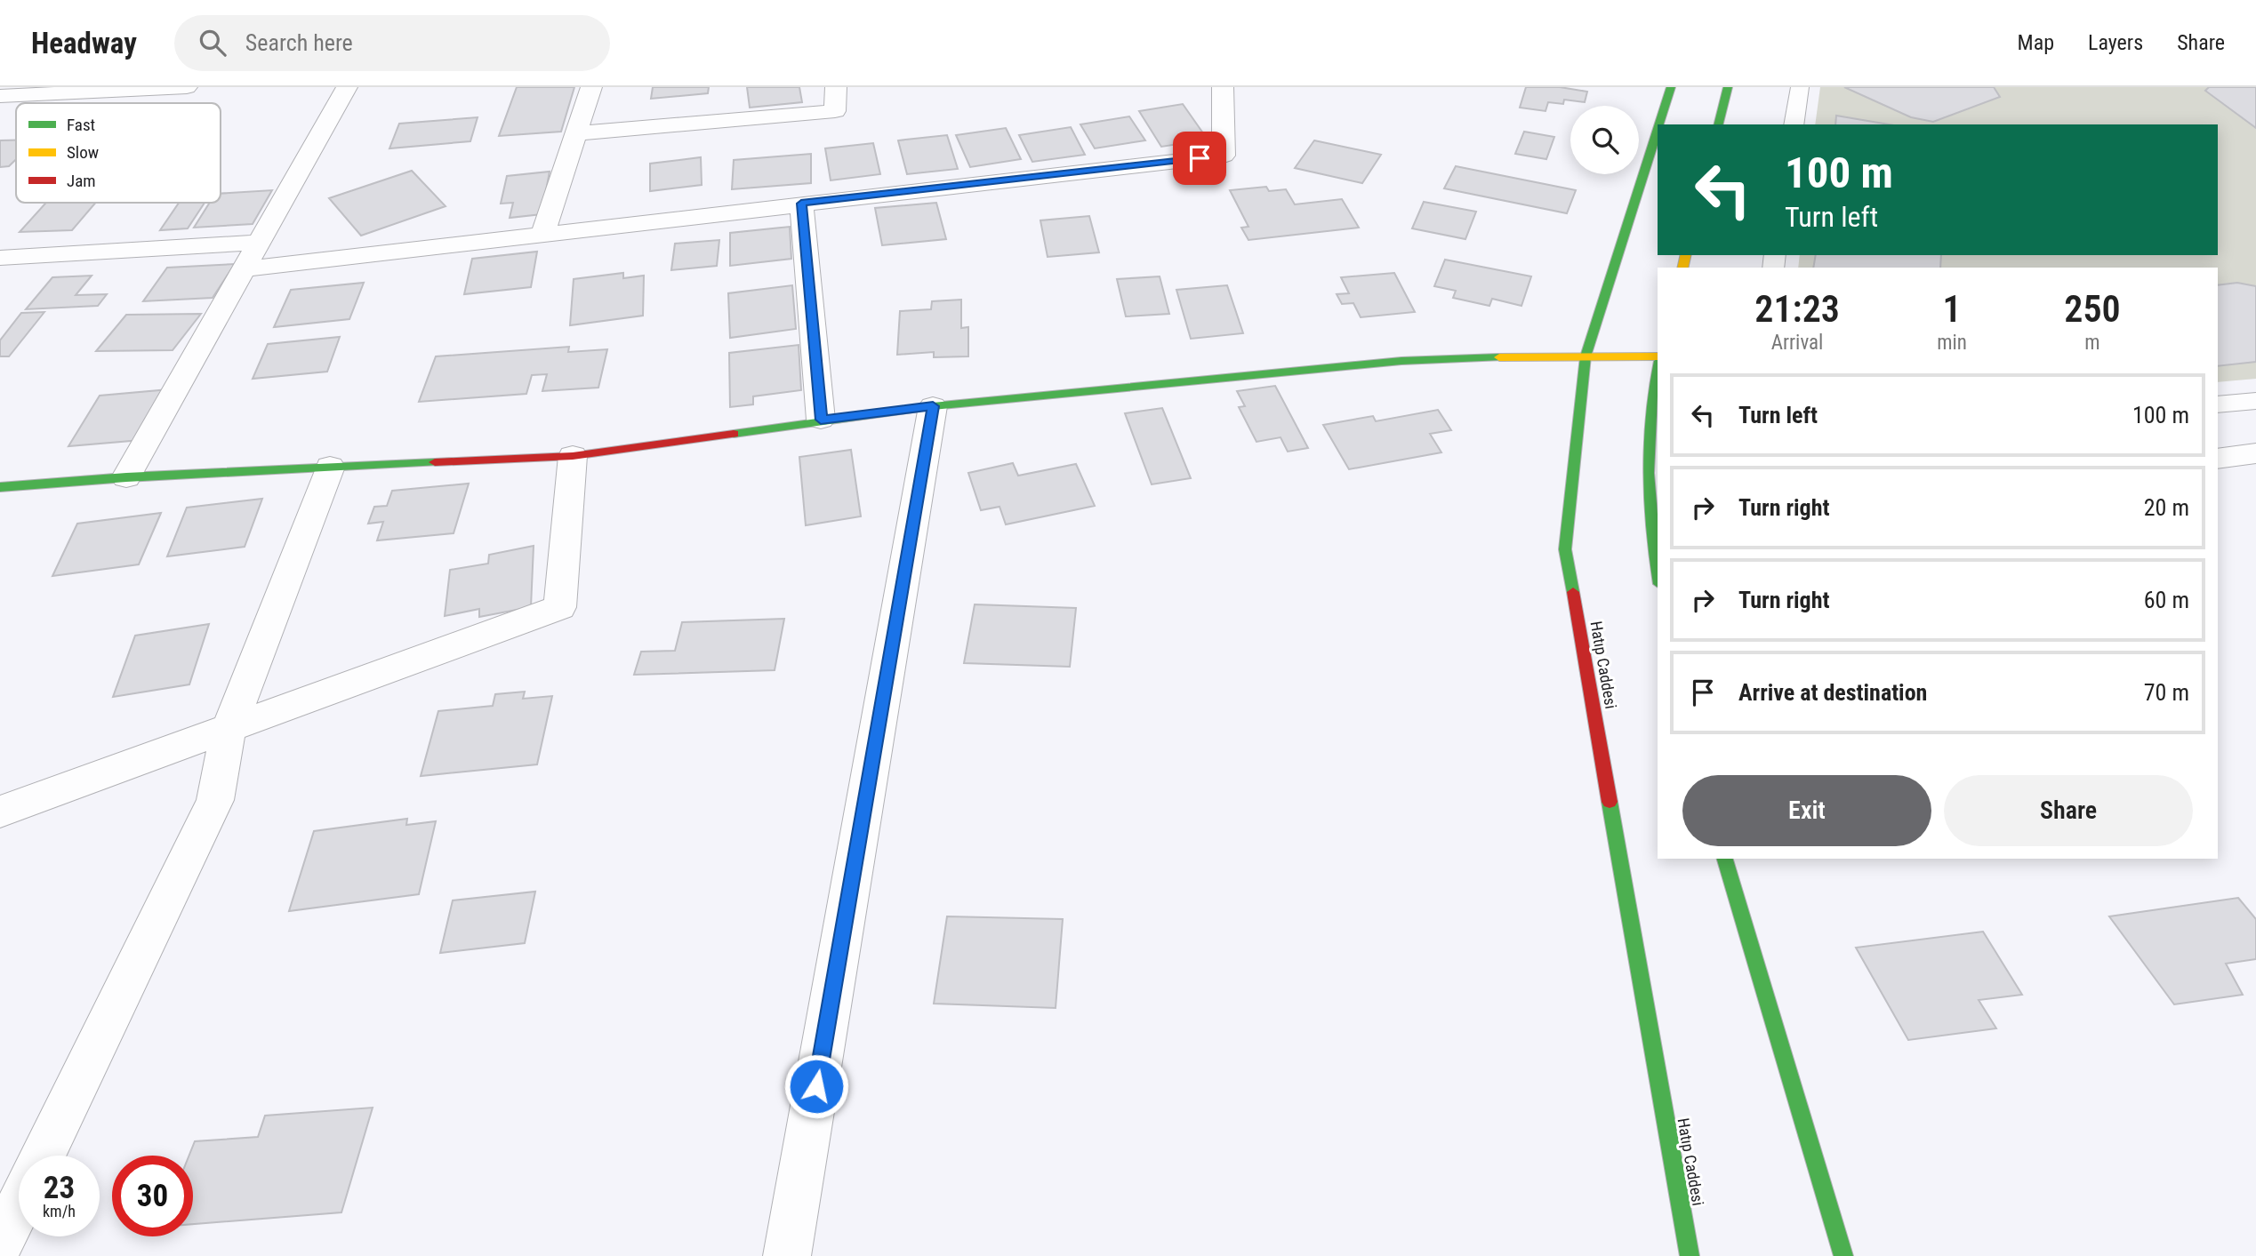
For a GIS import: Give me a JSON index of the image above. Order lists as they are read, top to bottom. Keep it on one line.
{"streets":{"main road":["Hatıp Caddesi"]},"legend":["Fast","Slow","Jam"],"page":{"header":"Headway","search":"Search here","nav":["Map","Layers","Share"],"turn":["100 m","Turn left"],"eta":["21:23","Arrival","1","min","250","m"],"list":[{"name":"Turn left","value":"100 m"},{"name":"Turn right","value":"20 m"},{"name":"Turn right","value":"60 m"},{"name":"Arrive at destination","value":"70 m"}],"buttons":["Exit","Share"],"speed":"23 km/h","limit":"30"}}
